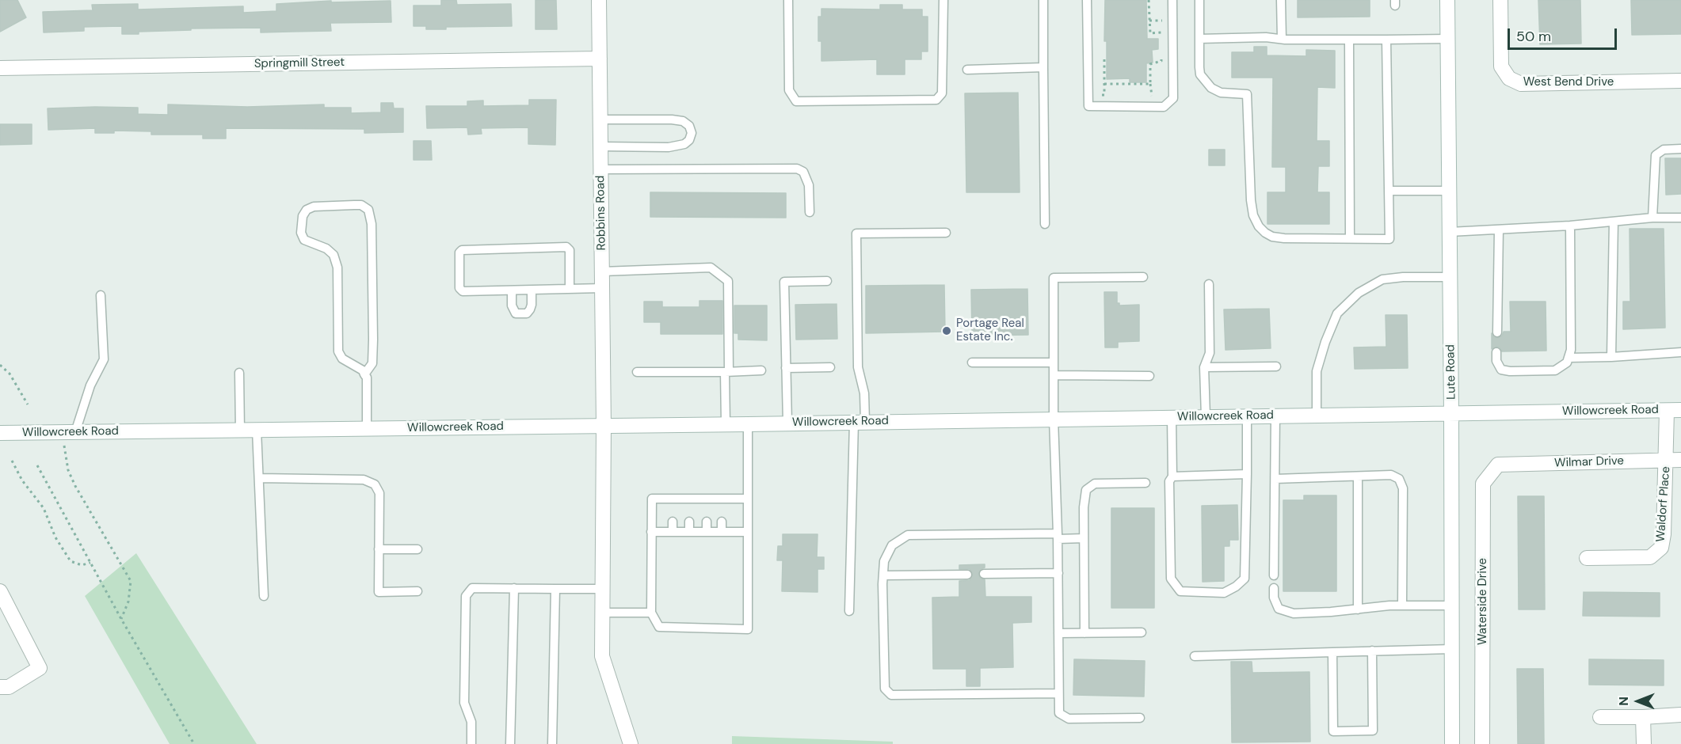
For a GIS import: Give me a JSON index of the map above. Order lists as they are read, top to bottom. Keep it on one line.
{"streets":{"street":["Springmill Street","West Bend Drive","Robbins Road","Lute Road","Willowcreek Road","Wilmar Drive","Waldorf Place","Waterside Drive"]},"crossings":[["Springmill Street","Robbins Road"],["Robbins Road","Willowcreek Road"],["Lute Road","Willowcreek Road"],["Willowcreek Road","Waldorf Place"],["Wilmar Drive","Waldorf Place"],["Wilmar Drive","Waterside Drive"]],"places":["Portage Real Estate Inc."],"scale_bar":"50 m","north":"left"}
